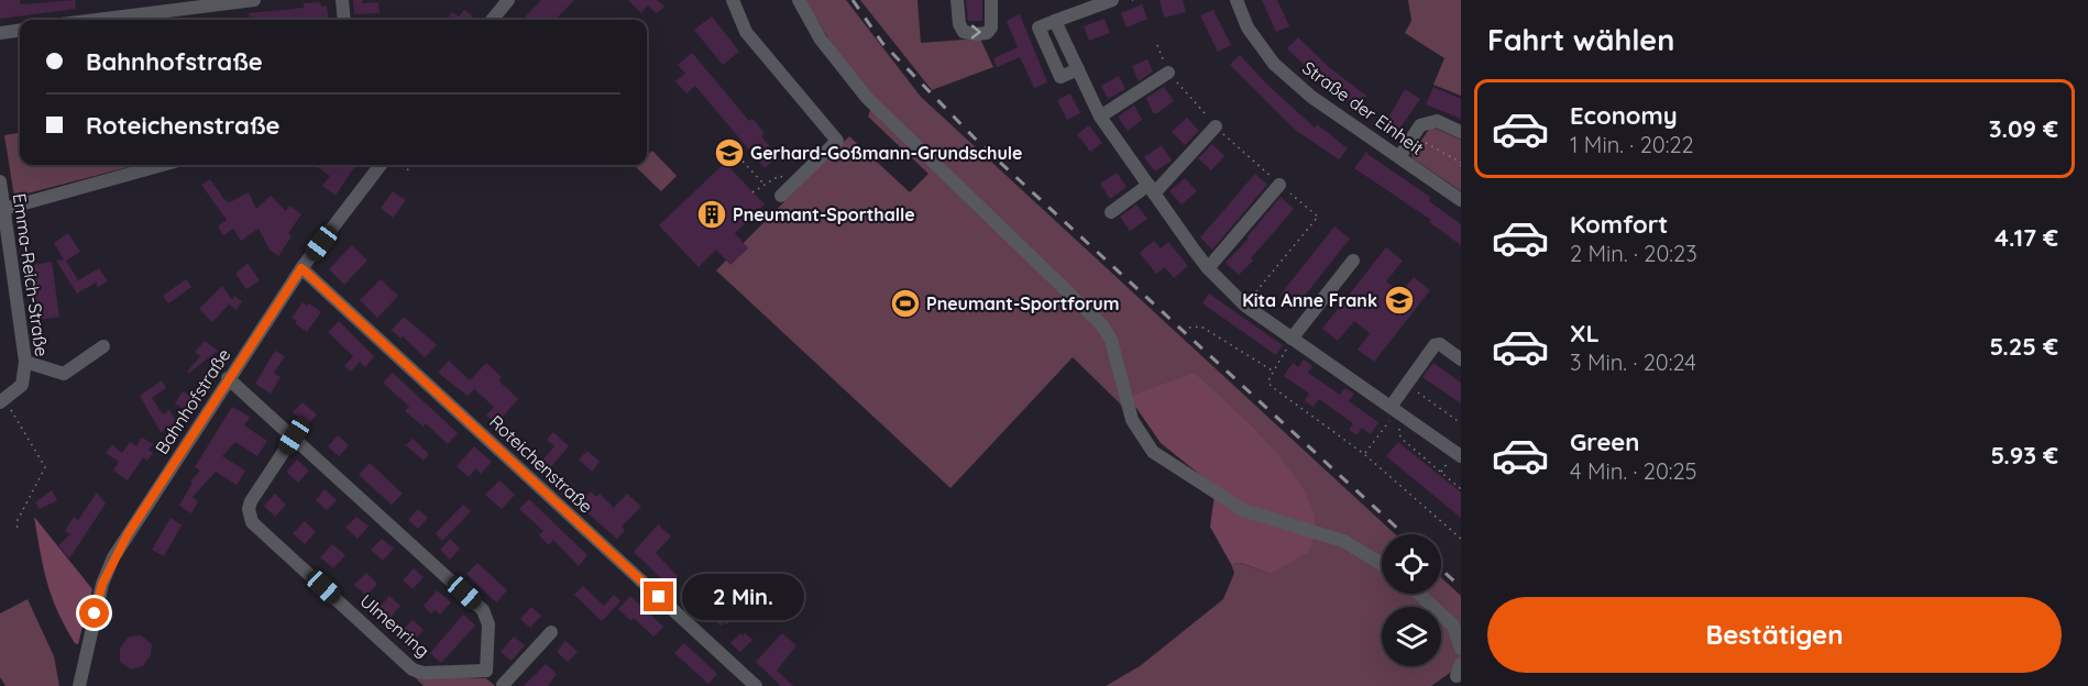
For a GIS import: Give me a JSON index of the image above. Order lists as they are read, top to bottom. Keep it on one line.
{"streets":{"street":["Straße der Einheit","Emma-Reich-Straße","Bahnhofstraße","Roteichenstraße","Ulmenring"]},"crossings":[["Bahnhofstraße","Roteichenstraße"]],"places":{"school or university":["Gerhard-Goßmann-Grundschule","Kita Anne Frank"],"building":["Pneumant-Sporthalle"],"sports":["Pneumant-Sportforum"]},"page":{"heading":"Fahrt wählen","banner":["Bahnhofstraße","Roteichenstraße"],"list":[{"name":"Economy","note":"1 Min. · 20:22","value":"3.09 €"},{"name":"Komfort","note":"2 Min. · 20:23","value":"4.17 €"},{"name":"XL","note":"3 Min. · 20:24","value":"5.25 €"},{"name":"Green","note":"4 Min. · 20:25","value":"5.93 €"}],"bubble":"2 Min.","buttons":"Bestätigen"}}
